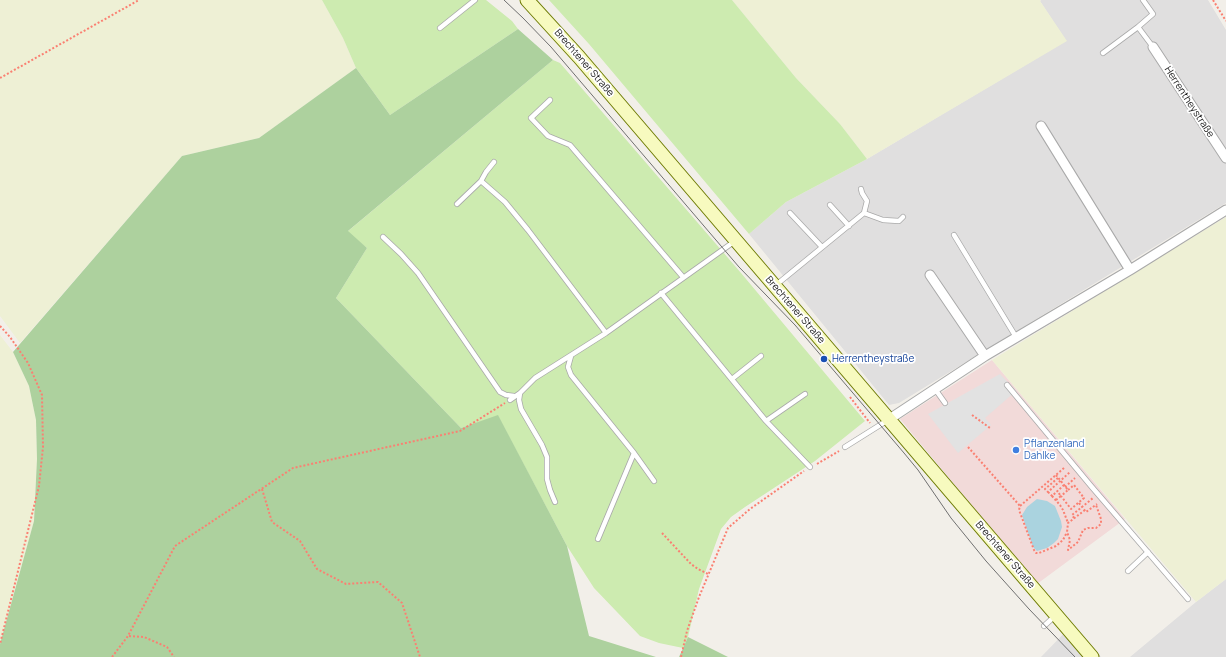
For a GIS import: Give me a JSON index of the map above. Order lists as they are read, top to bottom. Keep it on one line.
{"streets":{"main road":["Brechtener Straße"],"street":["Herrentheystraße"]},"places":["Herrentheystraße","Pflanzenland Dahlke"]}
